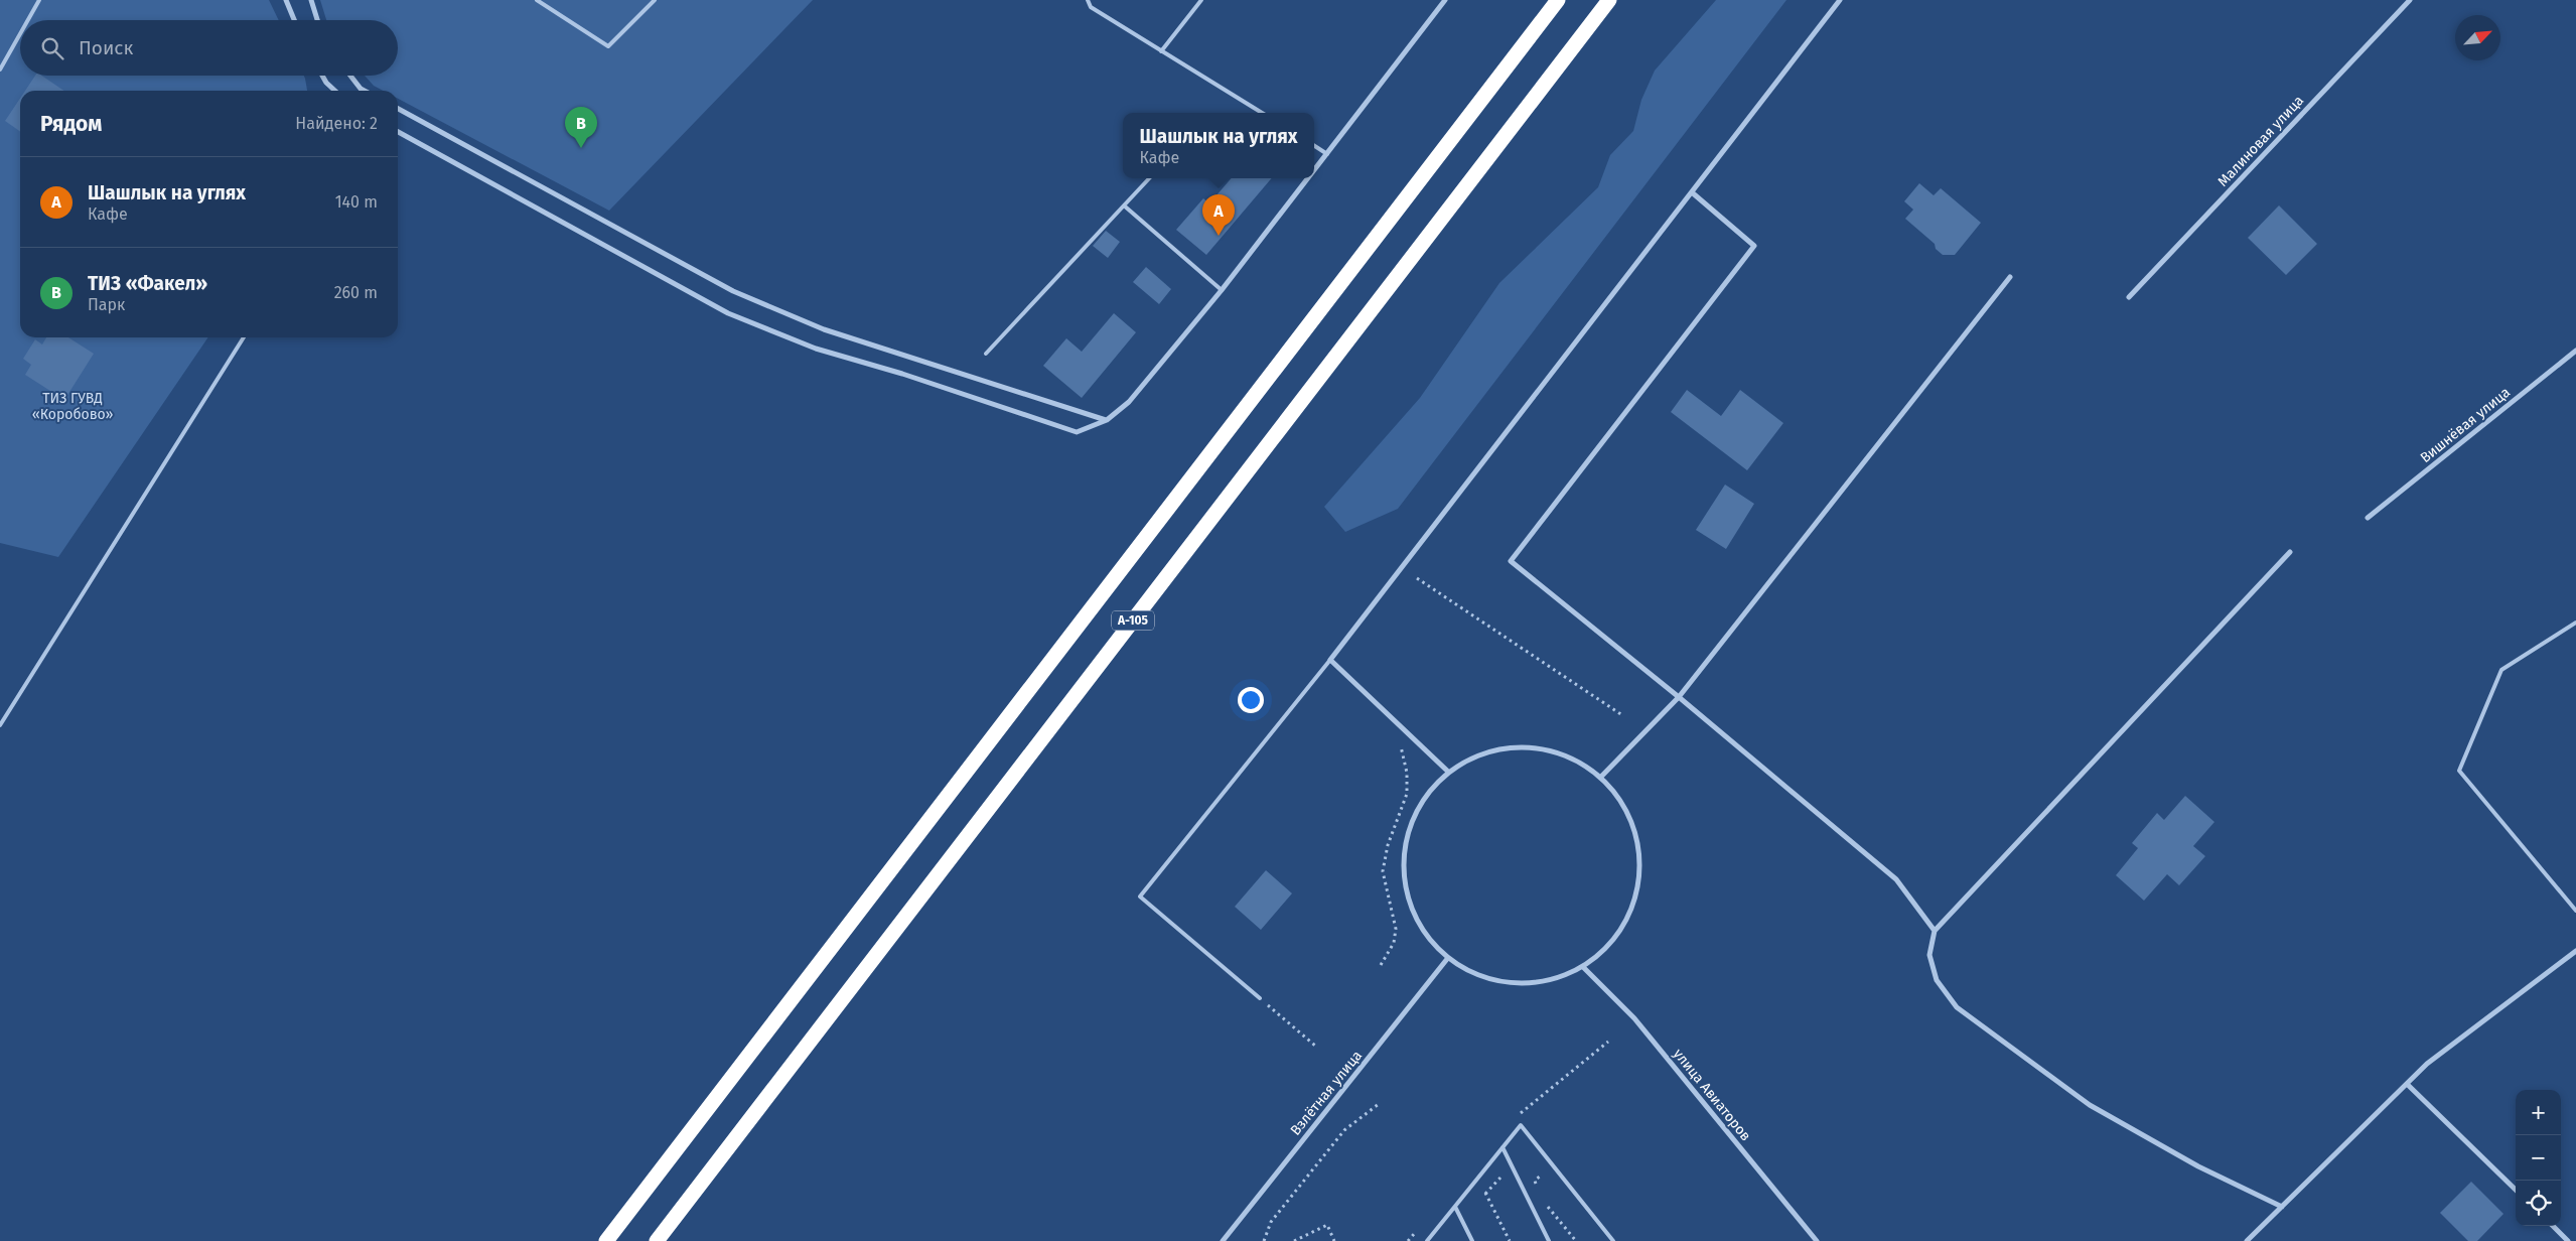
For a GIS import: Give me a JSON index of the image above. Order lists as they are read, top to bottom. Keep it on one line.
{"streets":{"highway":["А-105"],"street":["Малиновая улица","Вишнёвая улица","Взлётная улица","улица Авиаторов"]},"parks":["ТИЗ ГУВД «Коробово»"],"north":"top right","page":{"search":"Поиск","heading":["Рядом","Найдено: 2"],"pins":["B","A"],"popup":["Шашлык на углях","Кафе"],"list":[{"mark":"A","name":"Шашлык на углях","note":"Кафе","value":"140 m"},{"mark":"B","name":"ТИЗ «Факел»","note":"Парк","value":"260 m"}],"map_buttons":["+","−"]}}
